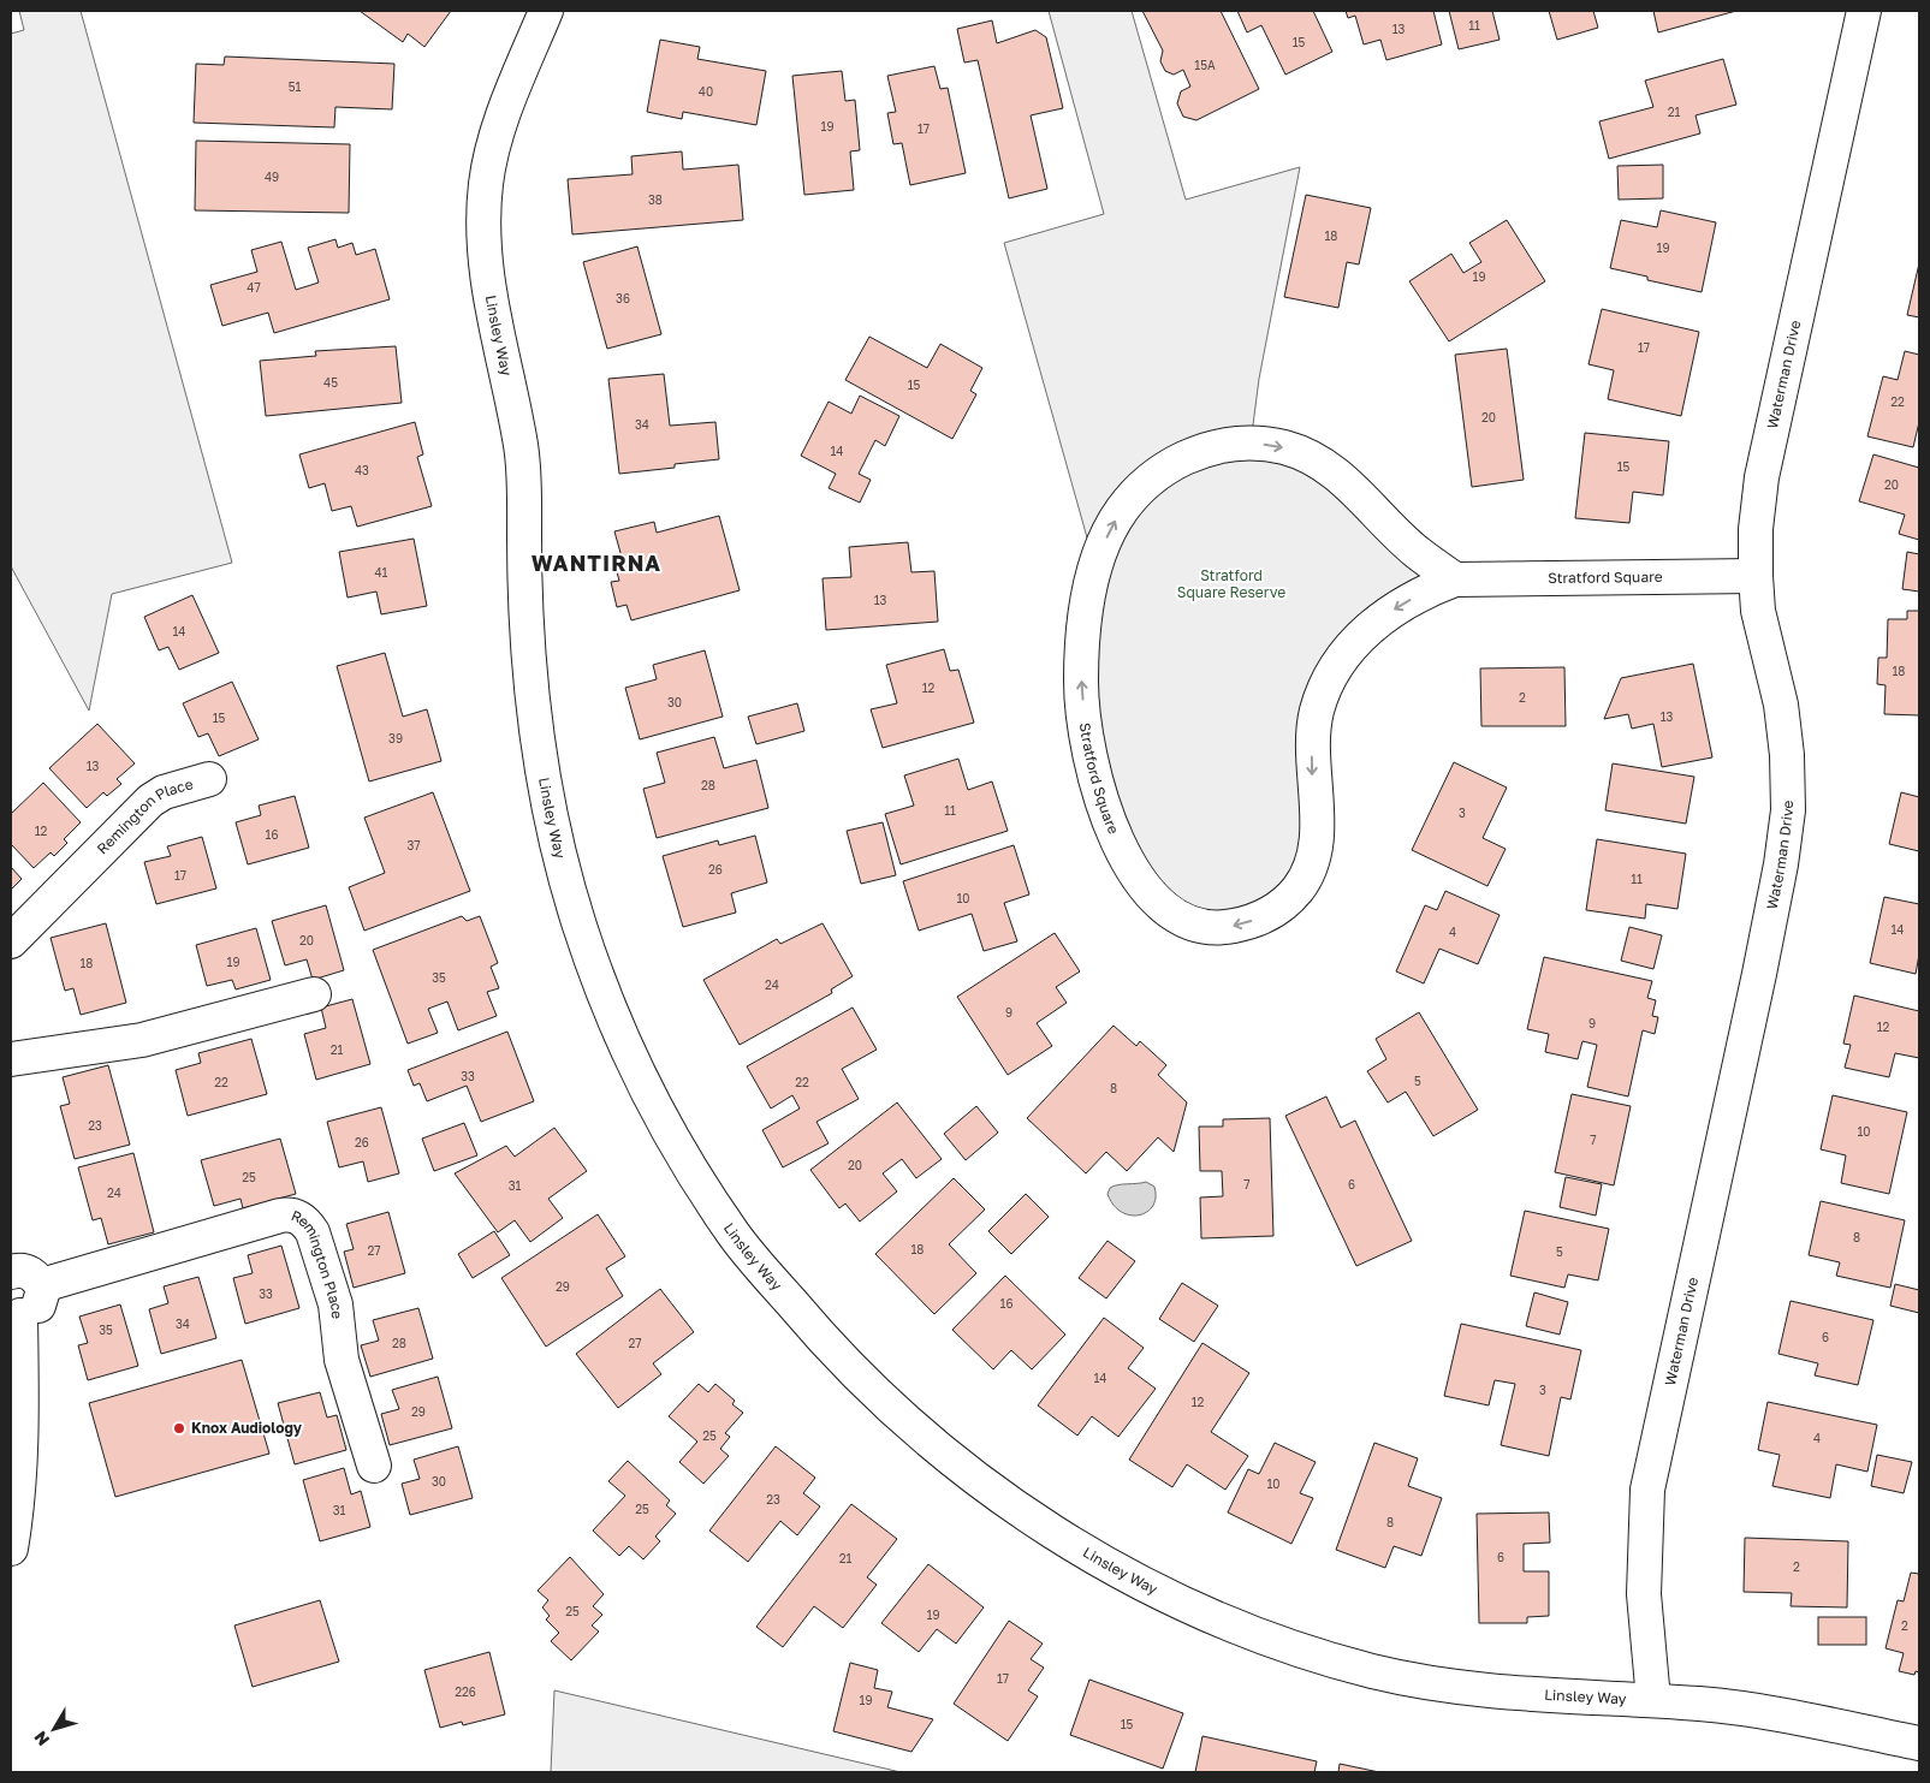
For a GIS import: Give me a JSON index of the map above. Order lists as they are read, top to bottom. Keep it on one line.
{"streets":{"street":["Linsley Way","Waterman Drive","Stratford Square","Remington Place"]},"crossings":[["Linsley Way","Waterman Drive"],["Waterman Drive","Stratford Square"]],"districts":["WANTIRNA"],"parks":["Stratford Square Reserve"],"places":["Knox Audiology"],"house_numbers":["11","13","15","15A","51","40","21","19","17","49","38","18","19","19","47","36","17","45","15","22","20","34","14","15","43","20","41","13","14","18","12","2","30","13","15","39","13","28","11","3","12","16","37","26","17","11","10","14","4","20","19","18","35","24","9","9","12","21","33","5","22","22","8","23","10","7","26","20","25","7","6","31","24","8","18","27","5","29","33","16","34","35","6","28","27","14","3","12","29","25","4","30","10","23","25","31","8","6","21","2","25","19","2","17","226","19","15"],"north":"bottom left"}
